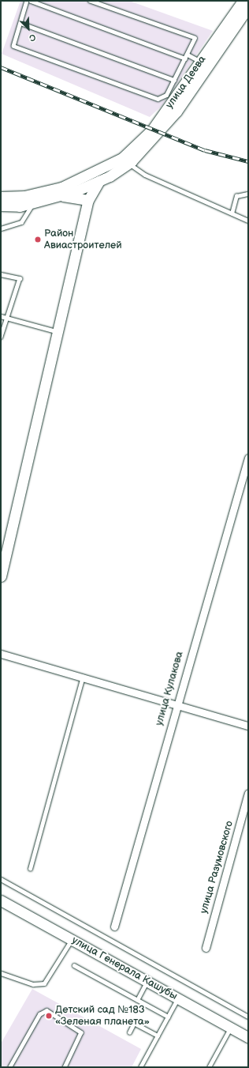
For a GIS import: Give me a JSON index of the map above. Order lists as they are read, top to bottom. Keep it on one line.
{"streets":{"street":["улица Деева","улица Кулакова","улица Разумовского","улица Генерала Кашубы"]},"places":["Район Авиастроителей","Детский сад №183 «Зеленая планета»"],"north":"bottom right"}
